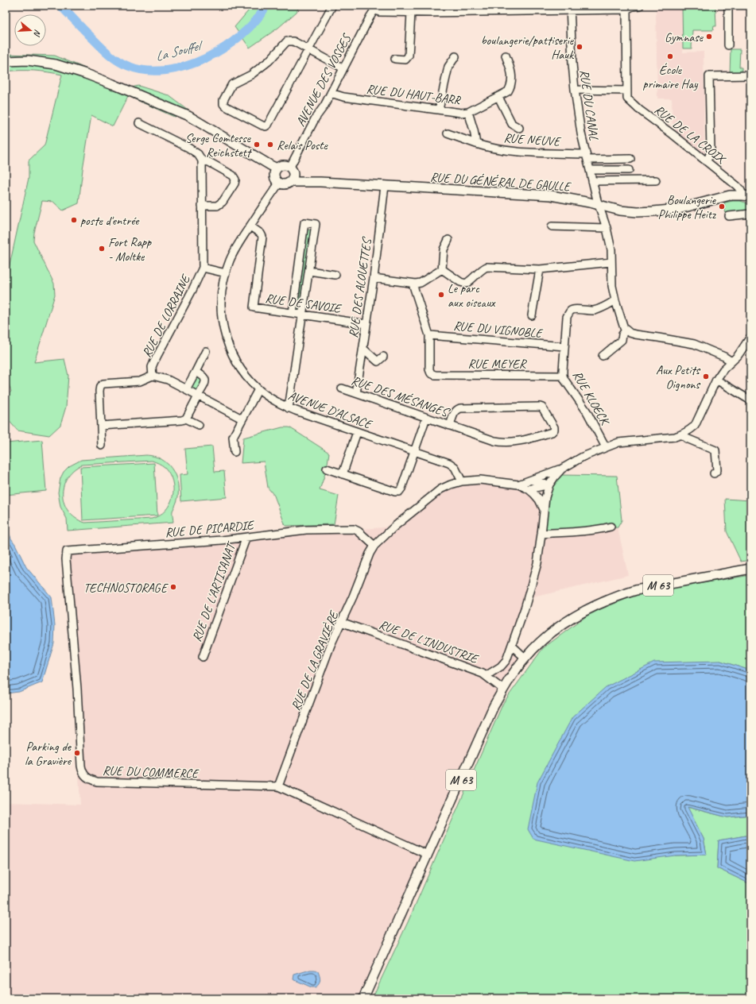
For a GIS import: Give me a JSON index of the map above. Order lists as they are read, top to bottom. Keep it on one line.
{"streets":{"main road":["RUE DU GÉNÉRAL DE GAULLE","M 63"],"street":["AVENUE DES VOSGES","RUE DU HAUT-BARR","RUE DU CANAL","RUE DE LA CROIX","RUE NEUVE","RUE DES ALOUETTES","RUE DE SAVOIE","RUE DE LORRAINE","RUE DU VIGNOBLE","RUE MEYER","RUE DES MÉSANGES","RUE KLOECK","AVENUE D'ALSACE","RUE DE PICARDIE","RUE DE L'ARTISANAT","RUE DE L'INDUSTRIE","RUE DE LA GRAVIÈRE","RUE DU COMMERCE"]},"crossings":[["AVENUE DES VOSGES","RUE DU HAUT-BARR"],["AVENUE DES VOSGES","RUE DU GÉNÉRAL DE GAULLE"],["AVENUE DES VOSGES","AVENUE D'ALSACE"],["RUE DU CANAL","RUE NEUVE"],["RUE DU CANAL","RUE DU GÉNÉRAL DE GAULLE"],["RUE DU CANAL","RUE KLOECK"],["RUE DE LA CROIX","RUE DU GÉNÉRAL DE GAULLE"],["RUE DU GÉNÉRAL DE GAULLE","RUE DES ALOUETTES"],["RUE DU GÉNÉRAL DE GAULLE","AVENUE D'ALSACE"],["RUE DES ALOUETTES","RUE DE SAVOIE"],["RUE DES ALOUETTES","RUE DES MÉSANGES"],["RUE DE SAVOIE","AVENUE D'ALSACE"],["RUE DE LORRAINE","AVENUE D'ALSACE"],["RUE DU VIGNOBLE","RUE MEYER"],["RUE DU VIGNOBLE","RUE KLOECK"],["RUE MEYER","RUE KLOECK"],["AVENUE D'ALSACE","RUE DE LA GRAVIÈRE"],["RUE DE PICARDIE","RUE DE L'ARTISANAT"],["RUE DE PICARDIE","RUE DE LA GRAVIÈRE"],["RUE DE PICARDIE","RUE DU COMMERCE"],["M 63","RUE DE L'INDUSTRIE"],["M 63","RUE DU COMMERCE"],["RUE DE L'INDUSTRIE","RUE DE LA GRAVIÈRE"],["RUE DE LA GRAVIÈRE","RUE DU COMMERCE"]],"water":["La Souffel"],"places":["Gymnase","boulangerie/pattiserie Hauk","École primaire Hay","Serge Comtesse Reichstett","Relais Poste","Boulangerie Philippe Heitz","poste d'entrée","Fort Rapp - Moltke","Le parc aux oiseaux","Aux Petits Oignons","TECHNOSTORAGE","Parking de la Gravière"],"north":"right"}
